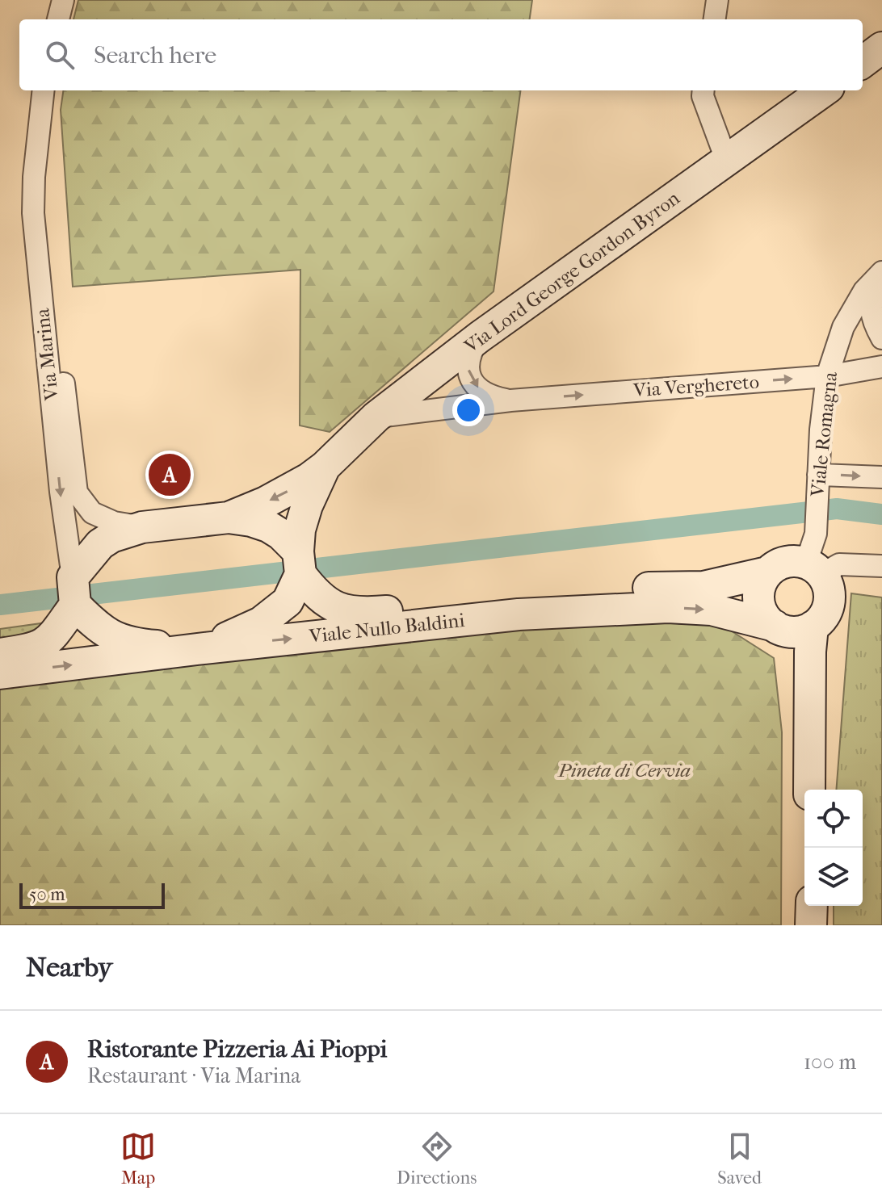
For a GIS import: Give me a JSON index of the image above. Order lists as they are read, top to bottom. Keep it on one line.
{"streets":{"street":["Via Lord George Gordon Byron","Via Marina","Via Verghereto","Viale Romagna","Viale Nullo Baldini"]},"crossings":[["Via Lord George Gordon Byron","Via Marina"],["Via Lord George Gordon Byron","Via Verghereto"],["Via Lord George Gordon Byron","Viale Nullo Baldini"],["Via Marina","Viale Nullo Baldini"],["Via Verghereto","Viale Romagna"],["Viale Romagna","Viale Nullo Baldini"]],"parks":["Pineta di Cervia"],"scale_bar":"50 m","page":{"search":"Search here","pins":"A","scale":"50 m","heading":"Nearby","list":[{"mark":"A","name":"Ristorante Pizzeria Ai Pioppi","note":"Restaurant · Via Marina","value":"100 m"}],"nav":["Map","Directions","Saved"]}}
